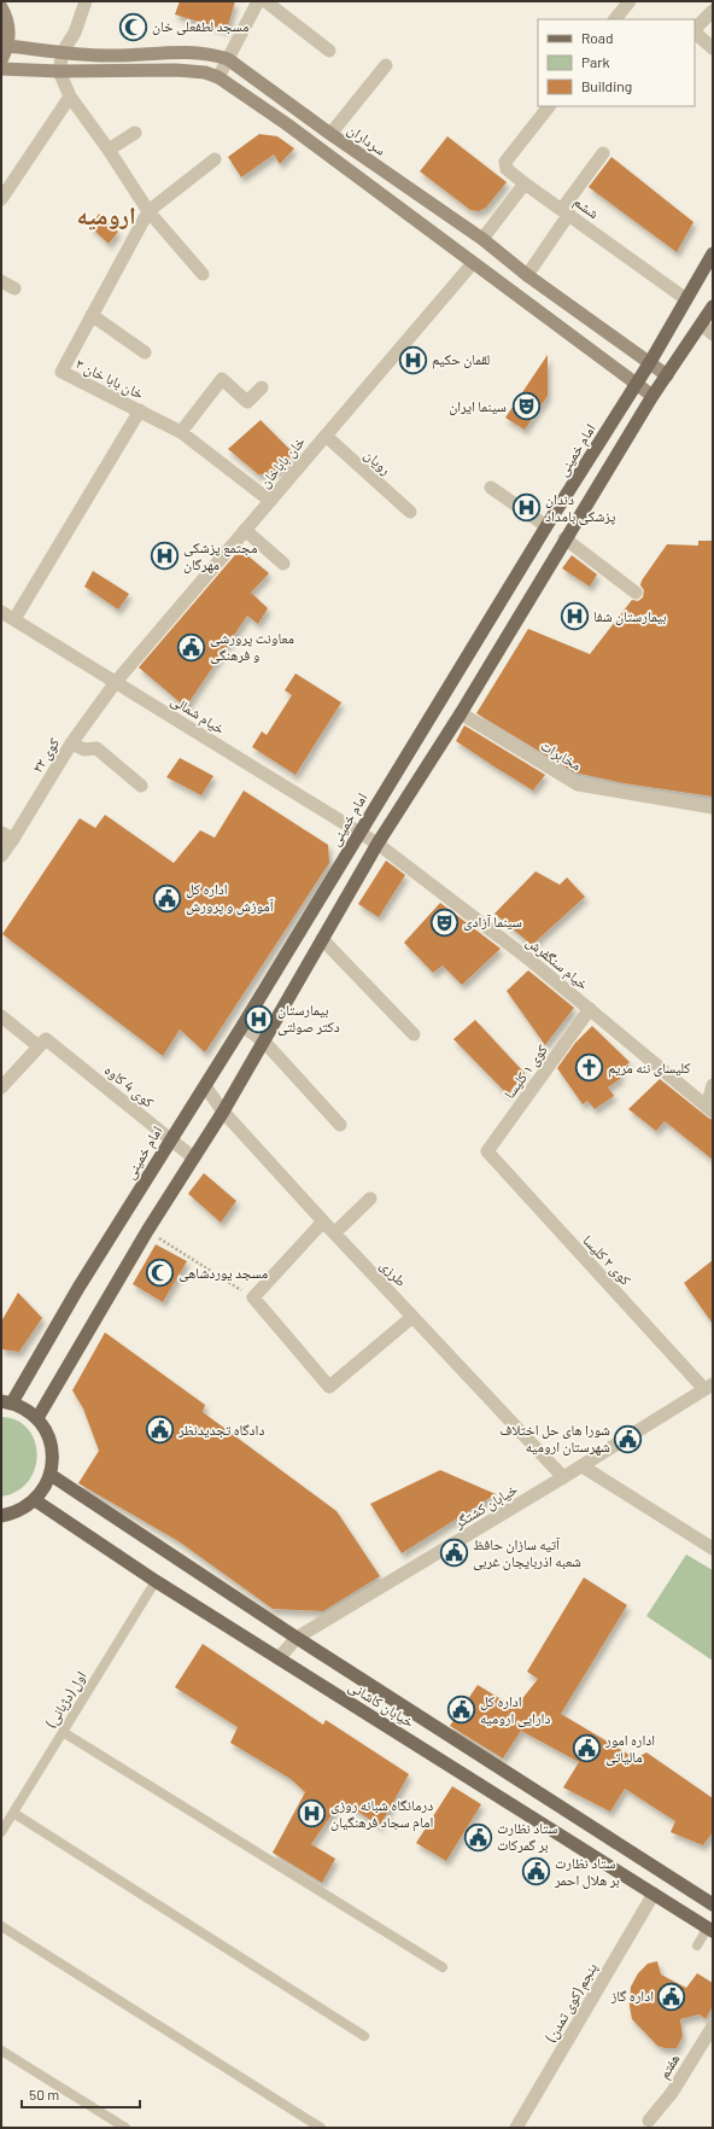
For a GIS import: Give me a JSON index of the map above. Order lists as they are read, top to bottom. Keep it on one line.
{"streets":{"main road":["سرداران","امام خمینی","خیابان کاشانی"],"street":["ششم","خان بابا خان ۳","خان باباخان","رویان","خیام شمالی","کوی ۲۲","مخابرات","خیام سنگفرش","کوی ۱ کلیسا","کوی 4 کاوه","کوی ۲ کلیسا","طرزی","خیابان کشتگر","پنجم (کوی تمدن)","هفتم"],"lane":["اول (دژبانی)"]},"crossings":[["سرداران","امام خمینی"],["ششم","امام خمینی"],["خان بابا خان ۳","خان باباخان"],["امام خمینی","خیام شمالی"],["امام خمینی","کوی 4 کاوه"],["امام خمینی","طرزی"],["خان باباخان","رویان"],["خان باباخان","خیام شمالی"],["خان باباخان","کوی ۲۲"],["خیام شمالی","کوی ۲۲"],["خیام شمالی","خیام سنگفرش"],["خیام سنگفرش","کوی ۱ کلیسا"],["کوی ۱ کلیسا","کوی ۲ کلیسا"],["کوی ۲ کلیسا","خیابان کشتگر"],["طرزی","خیابان کشتگر"],["خیابان کشتگر","خیابان کاشانی"],["اول (دژبانی)","خیابان کاشانی"],["خیابان کاشانی","پنجم (کوی تمدن)"]],"districts":["ارومیه"],"places":{"mosque":["مسجد لطفعلی خان","مسجد یوردشاهی"],"hospital":["لقمان حکیم","دندان‌ پزشکی بامداد","مجتمع پزشکی مهرگان","بیمارستان شفا","بیمارستان دکتر صولتی","درمانگاه شبانه روزی امام سجاد فرهنگیان"],"theatre":["سینما ایران","سینما آزادی"],"public building":["معاونت پرورشی و فرهنگی","اداره کل آموزش و پرورش","دادگاه تجدیدنظر","شورا های حل اختلاف شهرستان ارومیه","آتیه سازان حافظ شعبه اذربایجان غربی","اداره کل دارایی ارومیه","اداره امور مالیاتی","ستاد نظارت بر گمرکات","ستاد نظارت بر هلال احمر","اداره گاز"],"church":["کلیسای ننه مریم"]},"legend":["Road","Park","Building"],"scale_bar":"50 m"}
